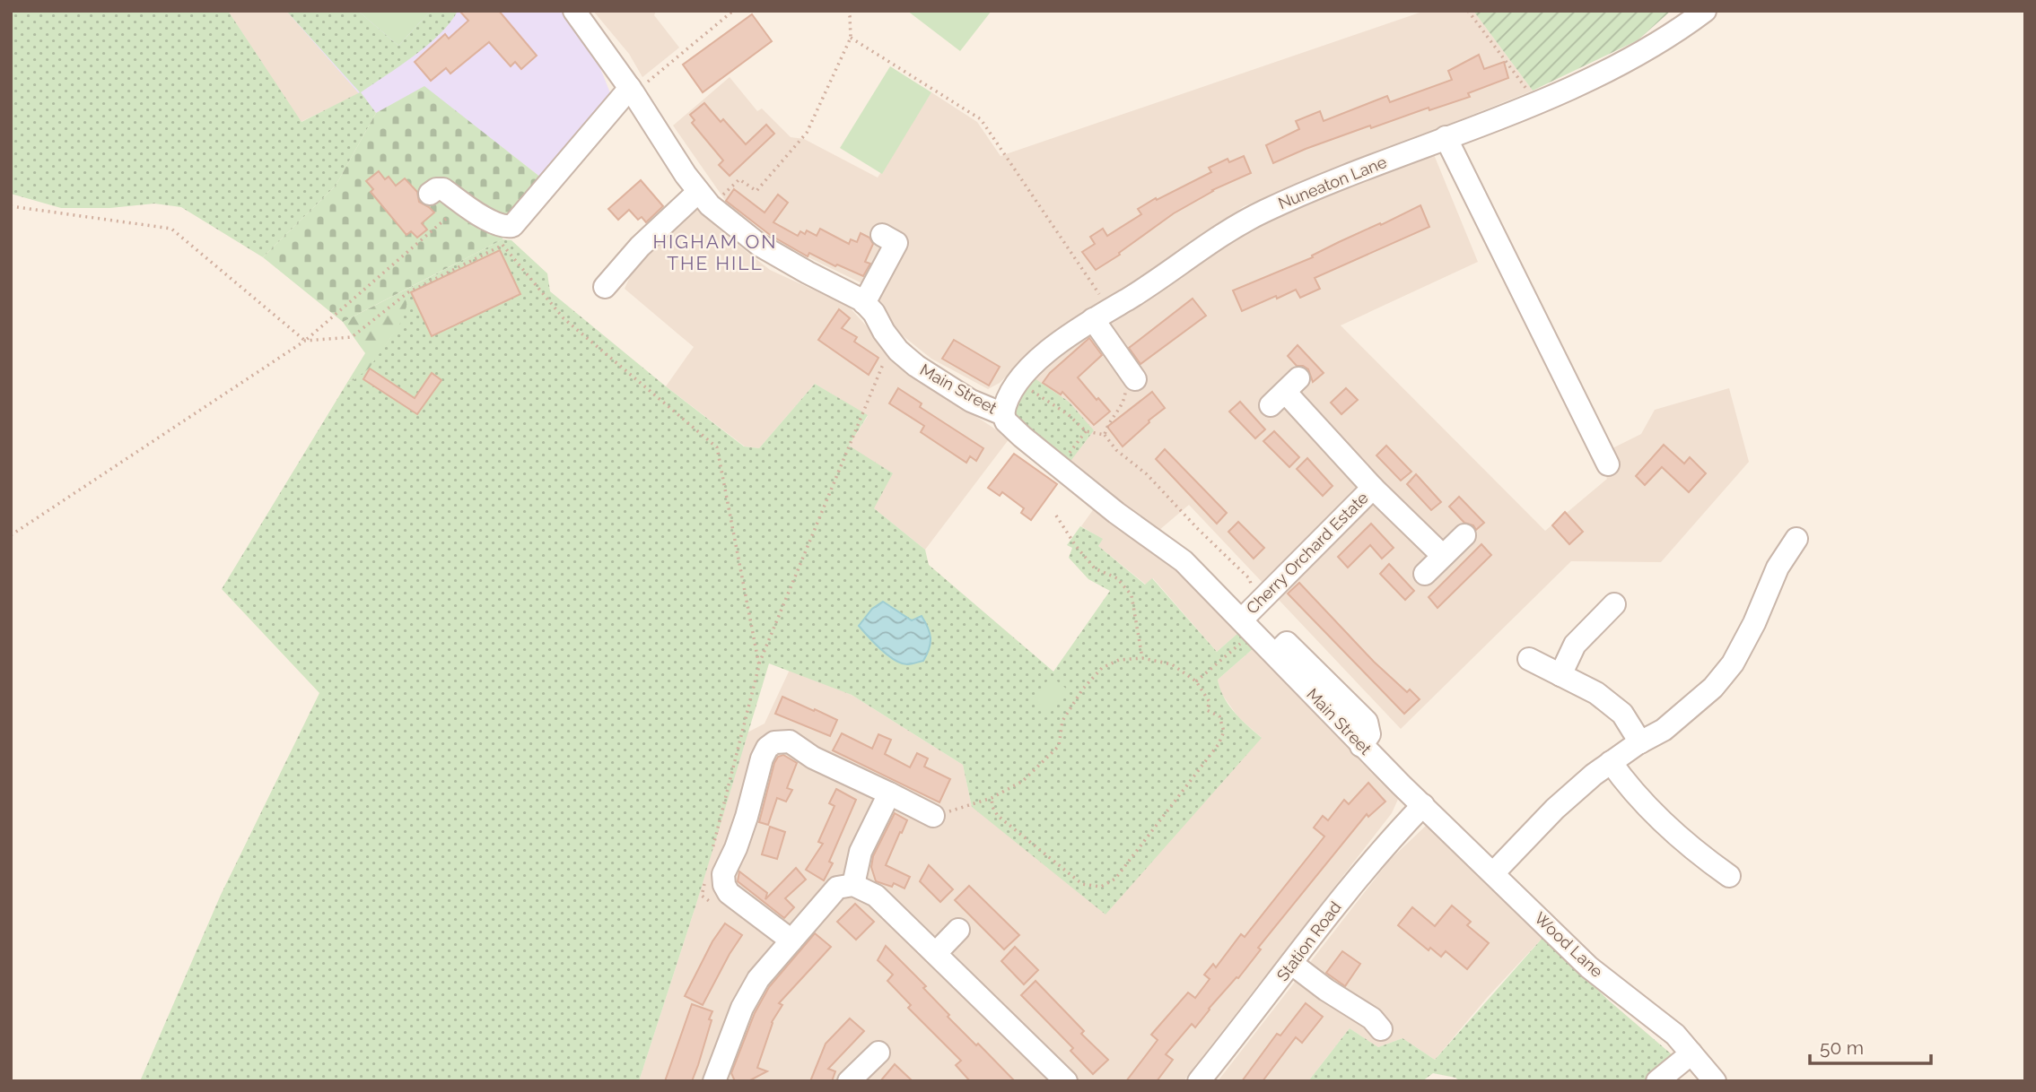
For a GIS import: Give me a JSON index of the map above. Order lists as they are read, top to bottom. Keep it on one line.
{"streets":{"street":["Nuneaton Lane","Main Street","Cherry Orchard Estate","Station Road","Wood Lane"]},"crossings":[["Nuneaton Lane","Main Street"],["Main Street","Cherry Orchard Estate"],["Main Street","Station Road"],["Main Street","Wood Lane"],["Station Road","Wood Lane"]],"districts":["HIGHAM ON THE HILL"],"scale_bar":"50 m"}
